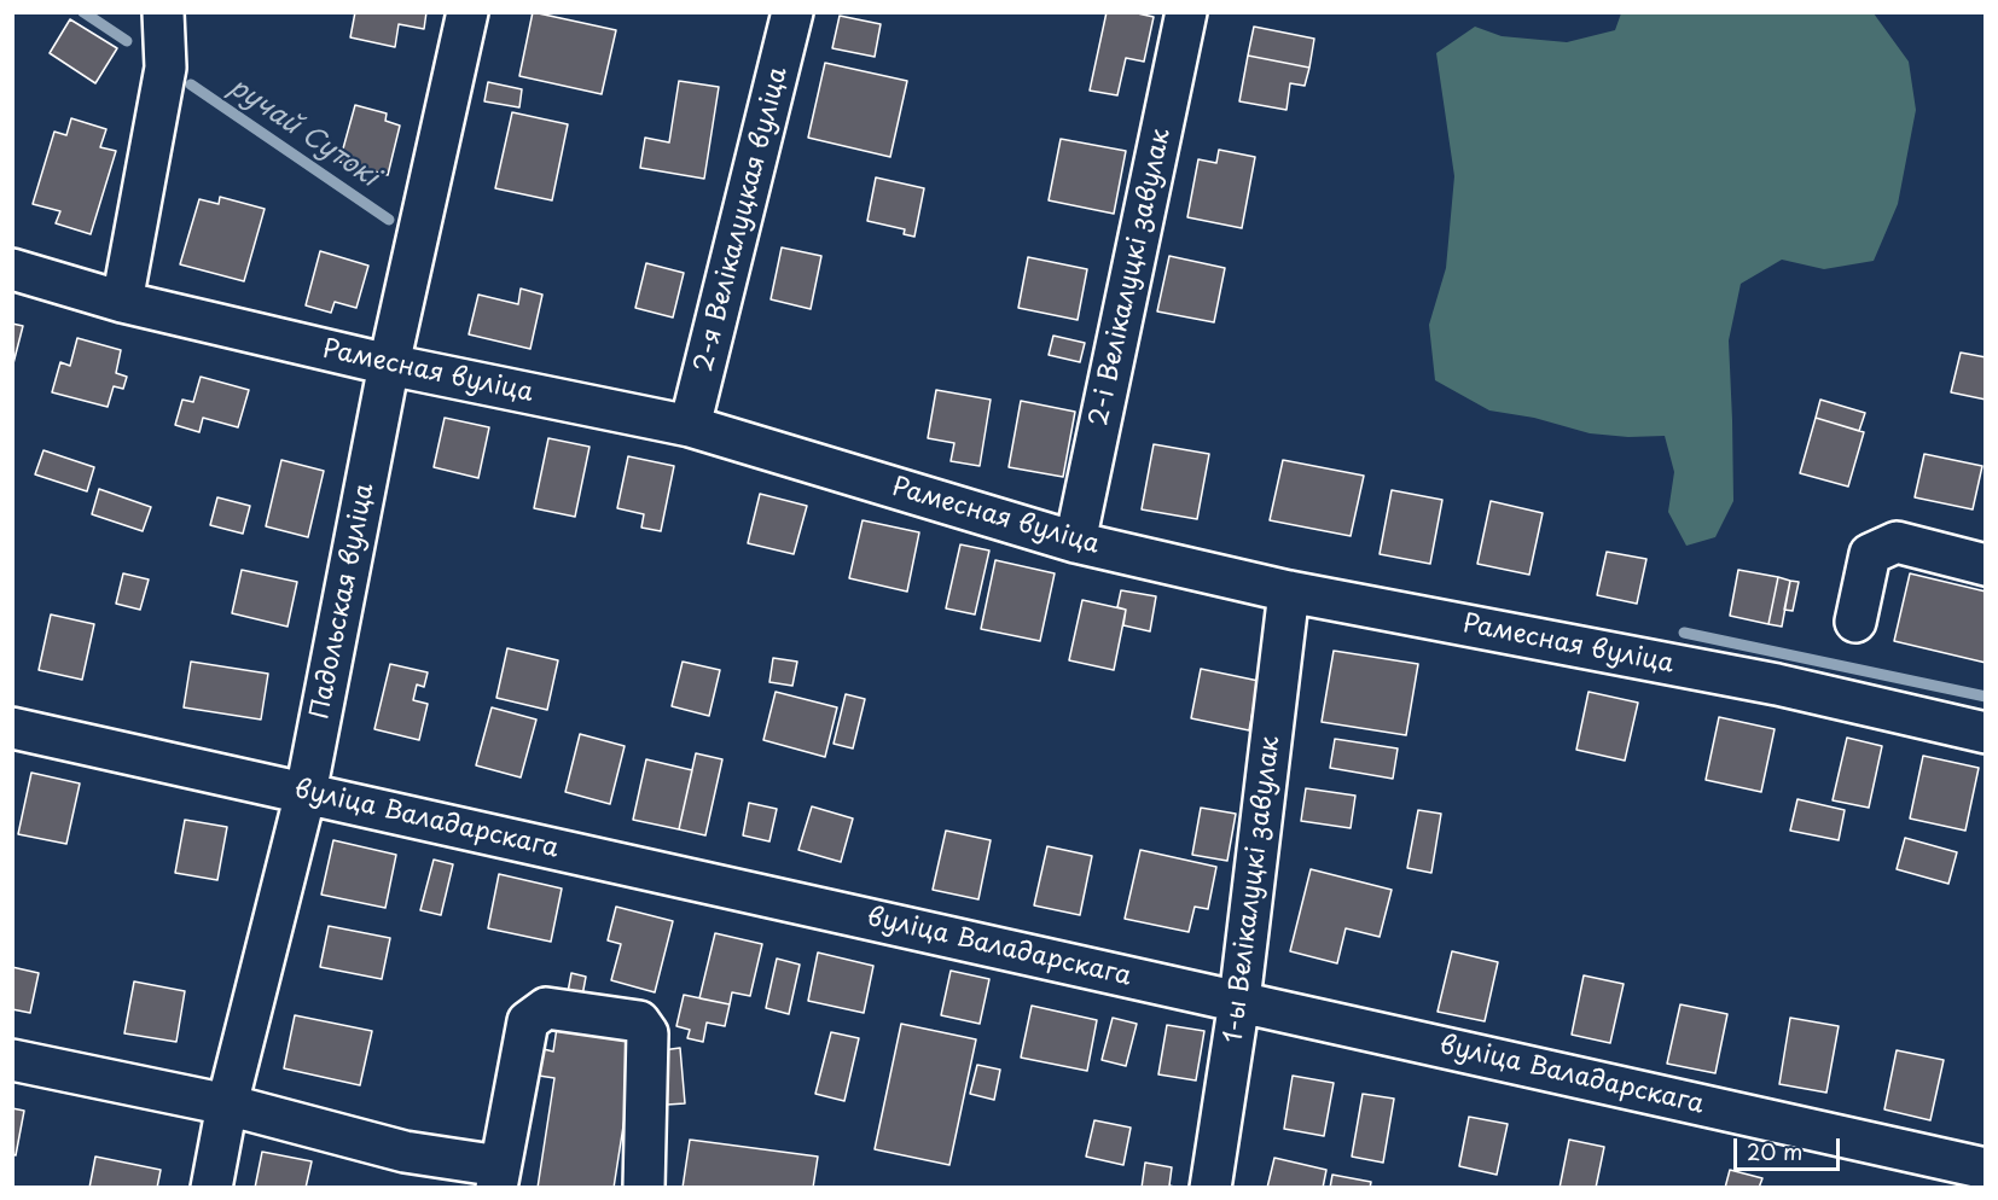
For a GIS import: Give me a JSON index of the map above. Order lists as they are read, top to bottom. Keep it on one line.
{"streets":{"street":["2-я Велікалуцкая вуліца","2-і Велікалуцкі завулак","Рамесная вуліца","Падольская вуліца","вуліца Валадарскага","1-ы Велікалуцкі завулак"]},"crossings":[["2-я Велікалуцкая вуліца","Рамесная вуліца"],["2-і Велікалуцкі завулак","Рамесная вуліца"],["Рамесная вуліца","Падольская вуліца"],["Рамесная вуліца","1-ы Велікалуцкі завулак"],["Падольская вуліца","вуліца Валадарскага"],["вуліца Валадарскага","1-ы Велікалуцкі завулак"]],"water":["ручай Сутокі"],"scale_bar":"20 m"}
